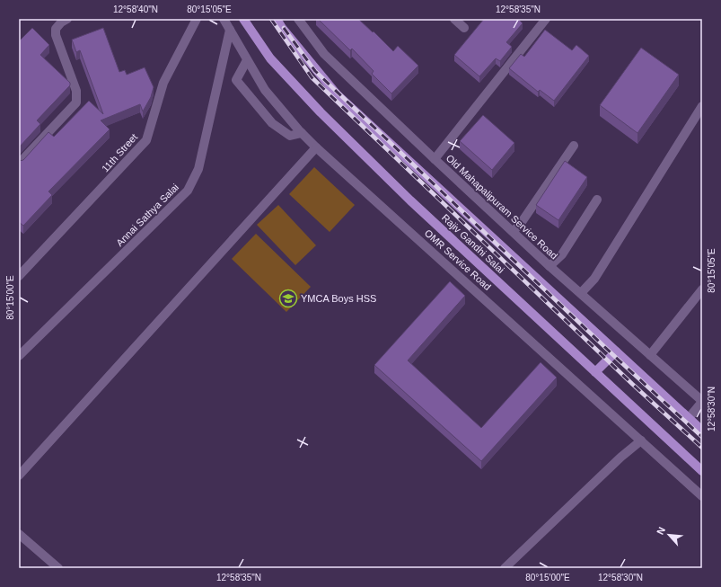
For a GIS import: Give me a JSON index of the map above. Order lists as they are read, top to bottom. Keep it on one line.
{"streets":{"main road":["Rajiv Gandhi Salai"],"street":["11th Street","Old Mahapalipuram Service Road","Annai Sathya Salai","OMR Service Road"]},"crossings":[["Annai Sathya Salai","OMR Service Road"]],"places":{"school or university":["YMCA Boys HSS"]},"north":"top left","coordinates":["12°58'40\"N","80°15'05\"E","12°58'35\"N","80°15'00\"E","12°58'30\"N"]}
